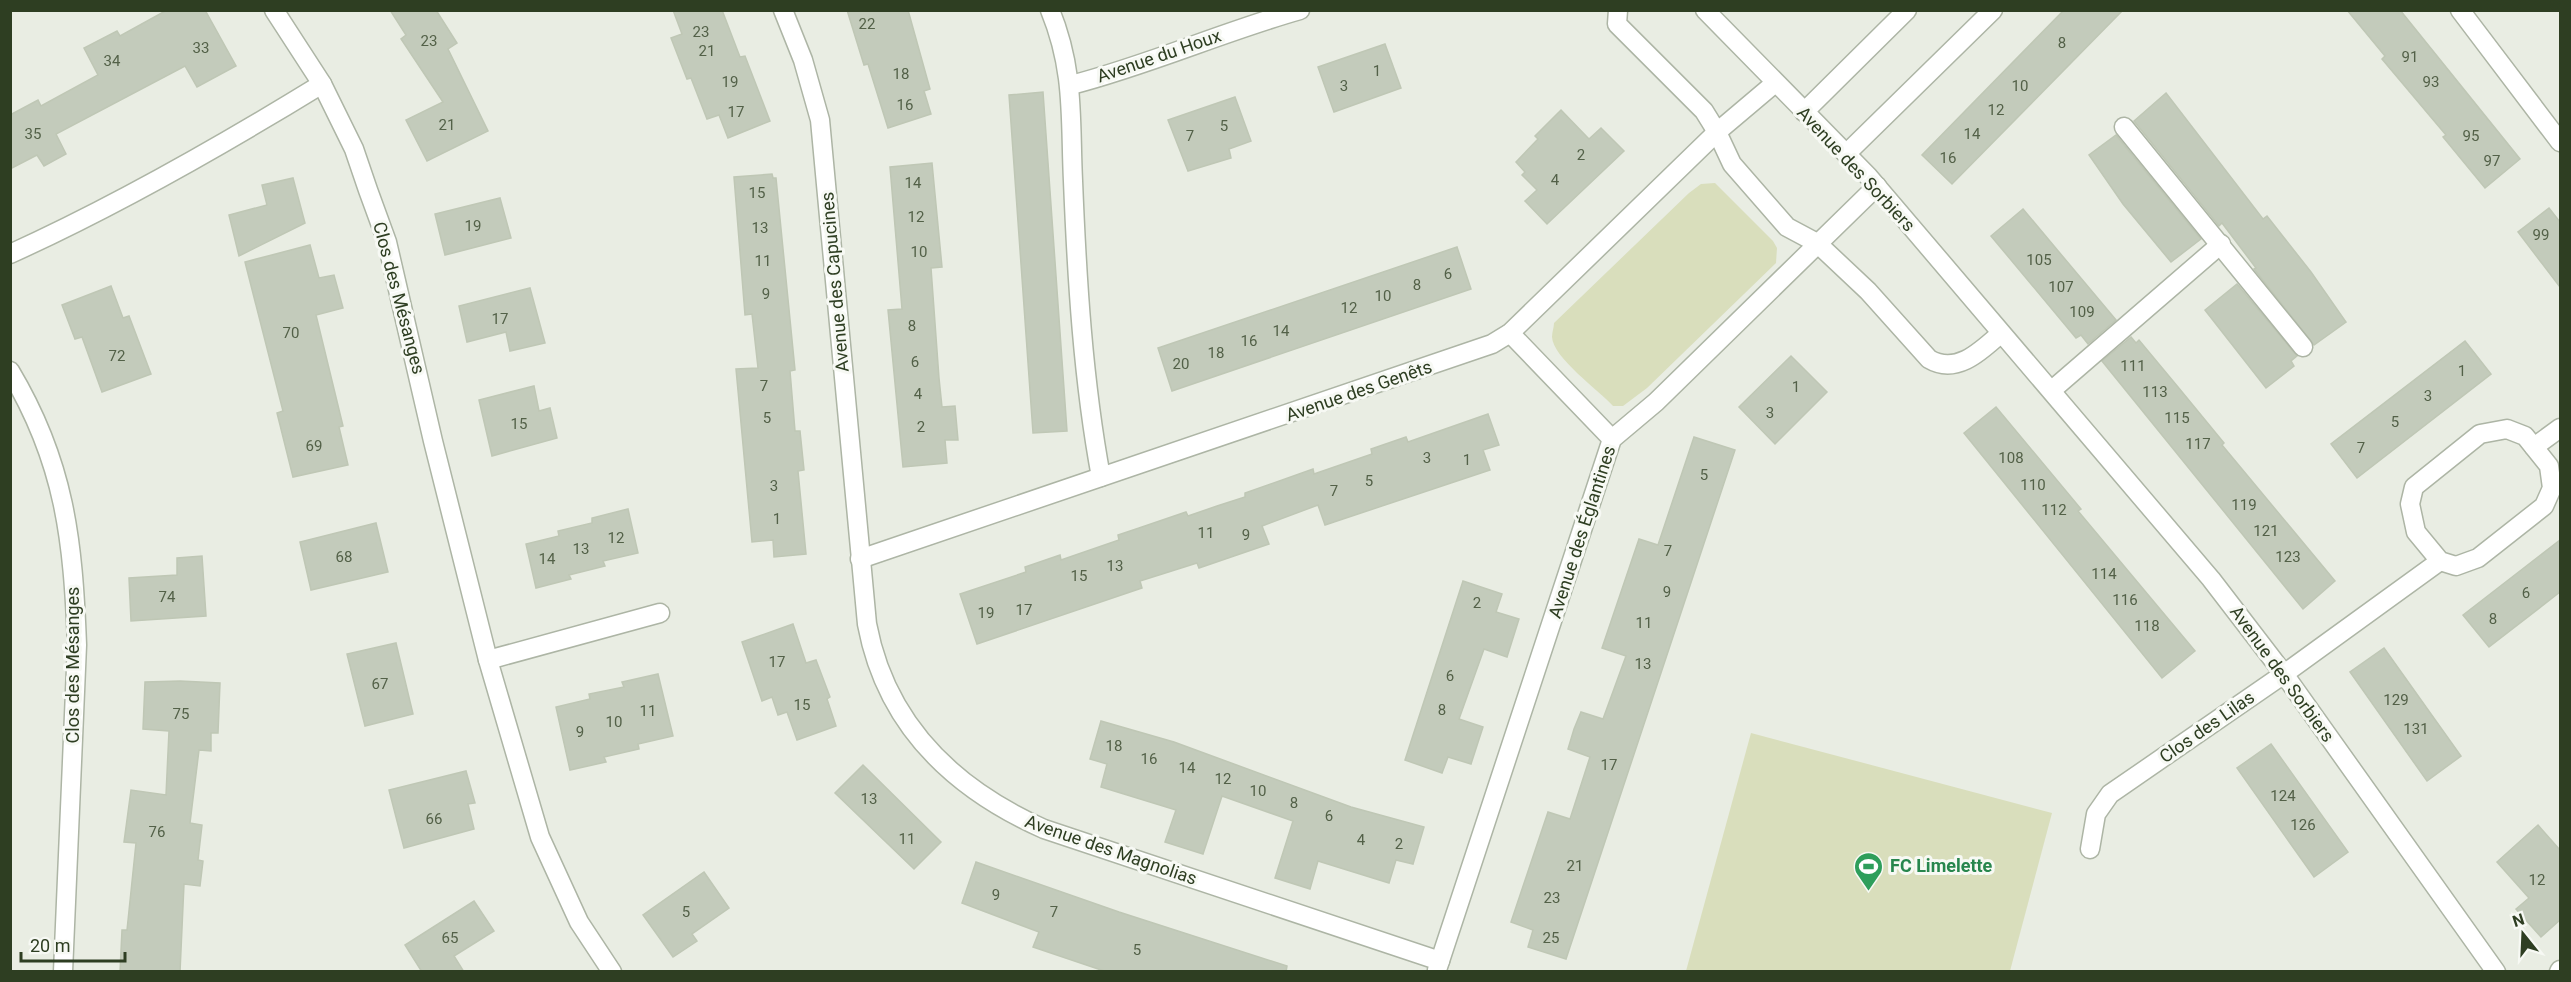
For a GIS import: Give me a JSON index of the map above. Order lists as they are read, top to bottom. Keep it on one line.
{"streets":{"street":["Avenue du Houx","Avenue des Sorbiers","Avenue des Capucines","Clos des Mésanges","Avenue des Genêts","Avenue des Églantines","Clos des Lilas","Avenue des Magnolias"]},"crossings":[["Avenue des Sorbiers","Avenue des Genêts"],["Avenue des Sorbiers","Avenue des Églantines"],["Avenue des Sorbiers","Clos des Lilas"],["Avenue des Capucines","Avenue des Genêts"],["Avenue des Capucines","Avenue des Magnolias"],["Avenue des Genêts","Avenue des Magnolias"],["Avenue des Églantines","Avenue des Magnolias"]],"places":{"sports":["FC Limelette"]},"house_numbers":["22","23","23","8","33","21","91","34","1","18","19","93","3","10","16","12","17","21","5","35","14","7","95","2","16","97","4","14","15","12","19","13","99","10","105","11","6","8","107","9","10","12","109","17","8","14","70","16","18","72","6","20","111","1","7","1","113","4","3","3","5","115","5","15","2","117","69","7","3","108","1","5","5","110","3","7","119","112","1","121","11","9","12","13","7","68","123","14","13","114","15","9","6","74","116","2","17","19","8","11","118","17","13","6","67","129","15","8","11","75","10","131","9","18","16","17","14","12","10","124","13","8","6","66","126","76","11","4","2","21","12","9","23","5","7","65","25","5"],"scale_bar":"20 m","north":"top"}
